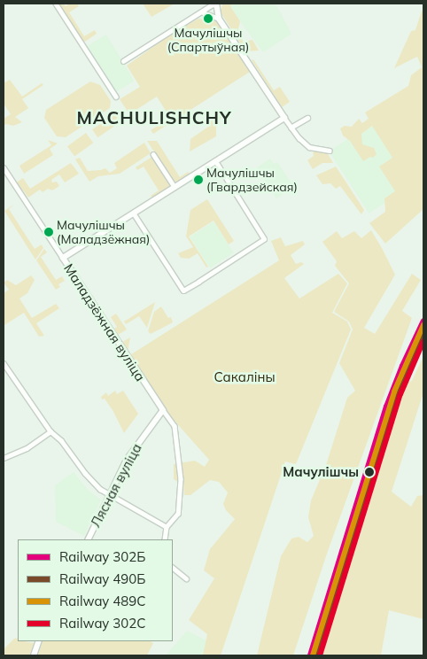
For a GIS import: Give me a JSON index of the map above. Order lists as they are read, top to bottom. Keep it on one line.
{"streets":{"street":["Маладзёжная вуліца","Лясная вуліца"]},"crossings":[["Маладзёжная вуліца","Лясная вуліца"]],"districts":["MACHULISHCHY"],"parks":["Сакаліны"],"places":["Мачулішчы (Спартыўная)","Мачулішчы (Гвардзейская)","Мачулішчы (Маладзёжная)","Мачулішчы"],"lines":["rail line 302Б","rail line 489С","rail line 490Б","rail line 302С"],"legend":["Railway 302Б","Railway 490Б","Railway 489С","Railway 302С"]}
